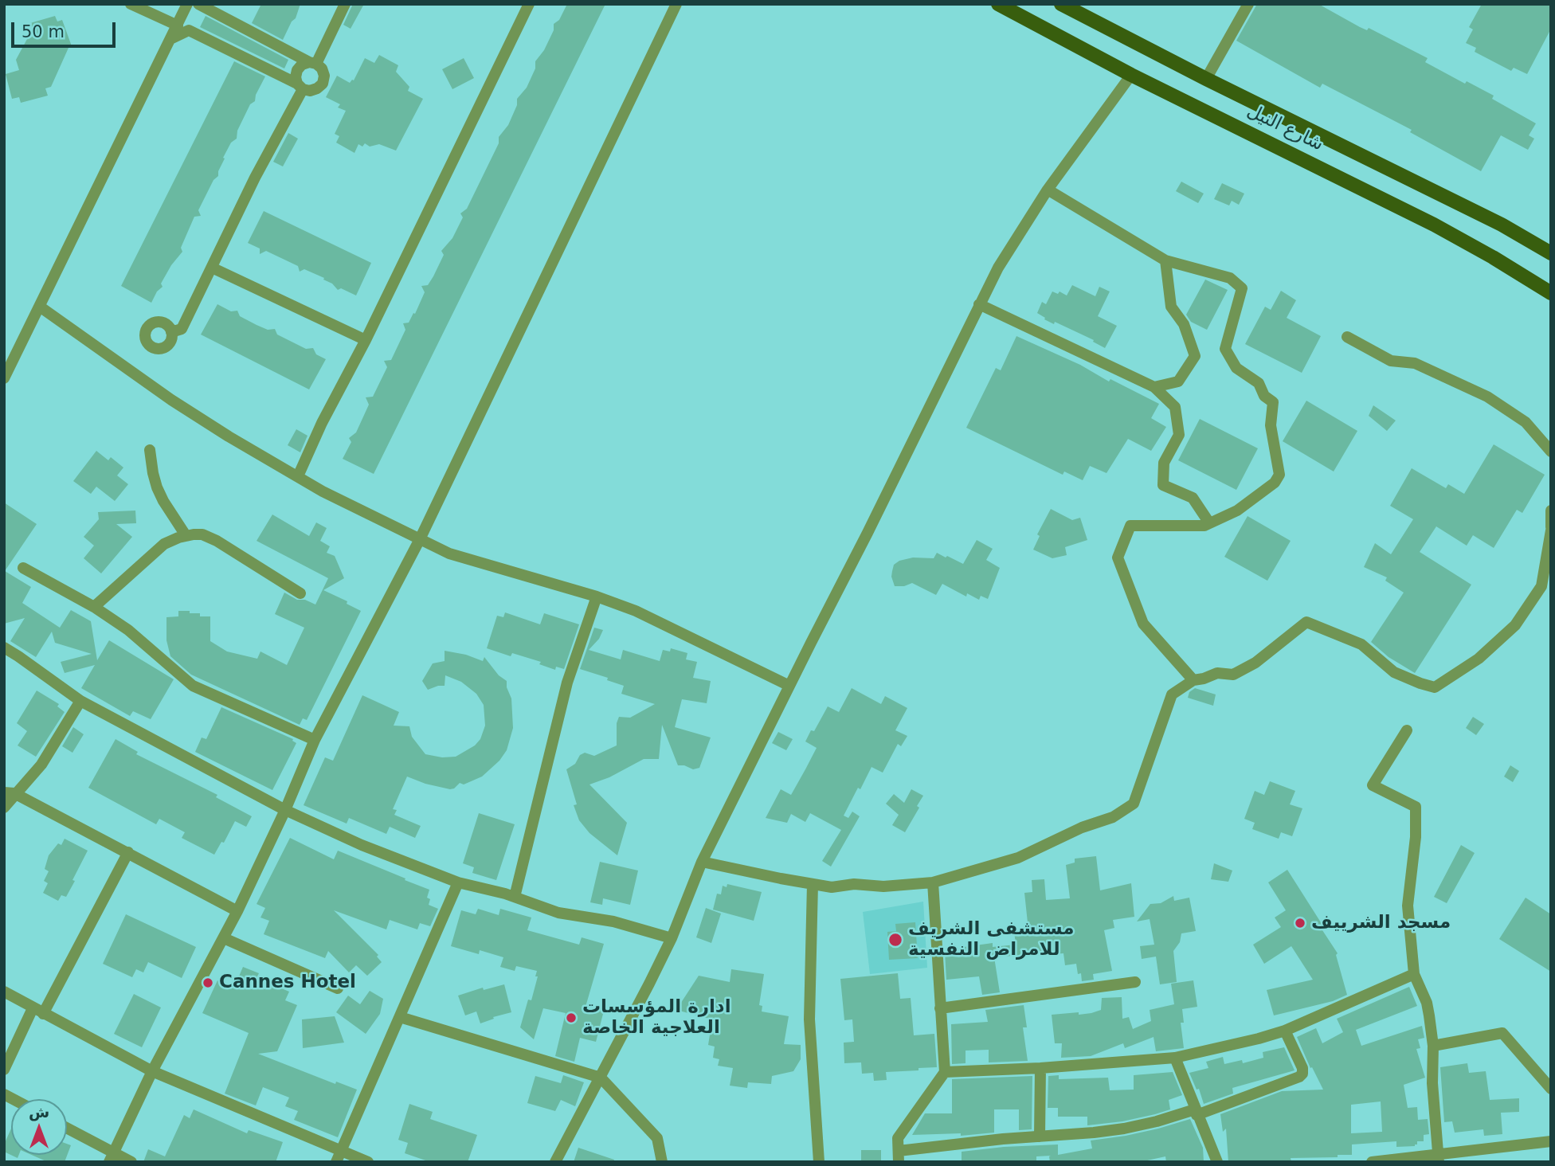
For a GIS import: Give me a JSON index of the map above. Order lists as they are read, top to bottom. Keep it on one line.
{"streets":{"main road":["شارع النيل"]},"places":["مسجد الشرييف","مستشفى الشريف للامراض النفسية","Cannes Hotel","ادارة المؤسسات العلاجية الخاصة"],"scale_bar":"50 m","north":"top"}
